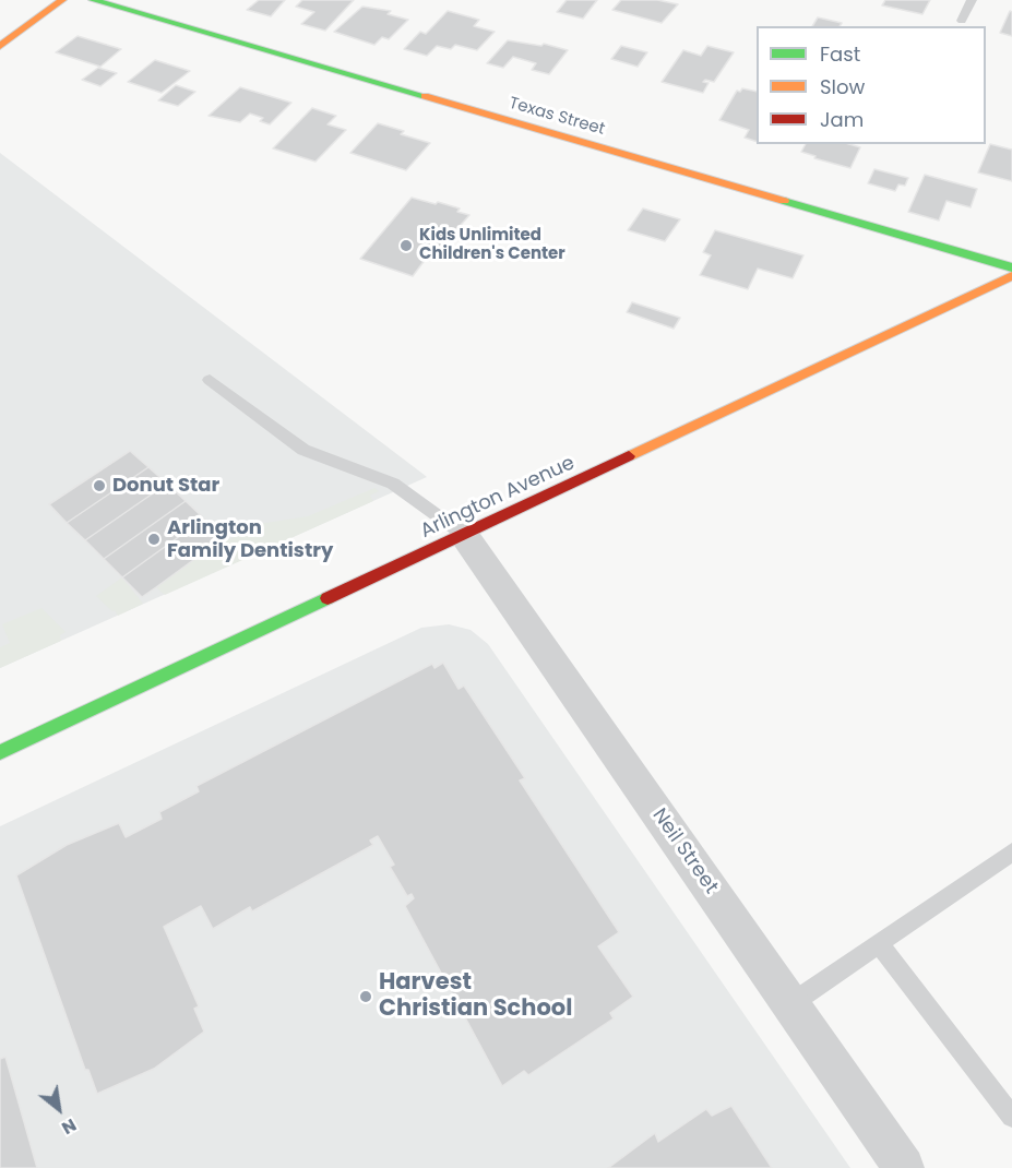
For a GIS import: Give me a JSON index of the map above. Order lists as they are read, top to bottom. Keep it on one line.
{"streets":{"street":["Texas Street","Arlington Avenue","Neil Street"]},"crossings":[["Arlington Avenue","Neil Street"]],"places":["Kids Unlimited Children's Center","Donut Star","Arlington Family Dentistry","Harvest Christian School"],"legend":["Fast","Slow","Jam"],"north":"bottom right"}
